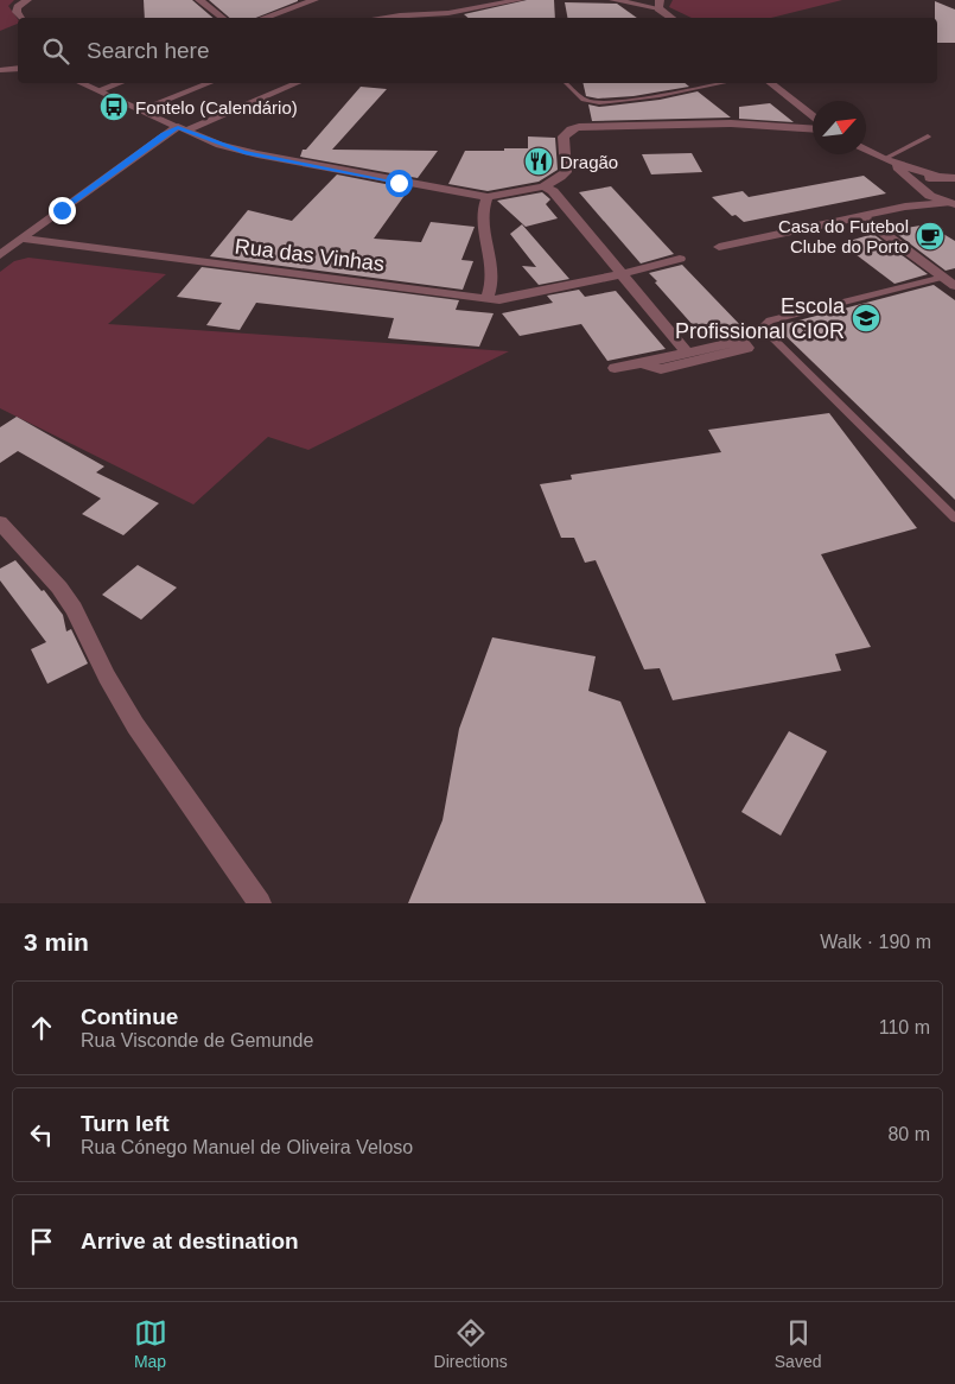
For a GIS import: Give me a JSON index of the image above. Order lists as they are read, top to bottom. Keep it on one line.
{"streets":{"street":["Rua das Vinhas"]},"places":{"bus stop":["Fontelo (Calendário)"],"restaurant":["Dragão"],"cafe":["Casa do Futebol Clube do Porto"],"school or university":["Escola Profissional CIOR"]},"north":"top right","page":{"search":"Search here","heading":["3 min","Walk · 190 m"],"list":[["Continue","Rua Visconde de Gemunde","110 m"],["Turn left","Rua Cónego Manuel de Oliveira Veloso","80 m"],"Arrive at destination"],"nav":["Map","Directions","Saved"]}}
